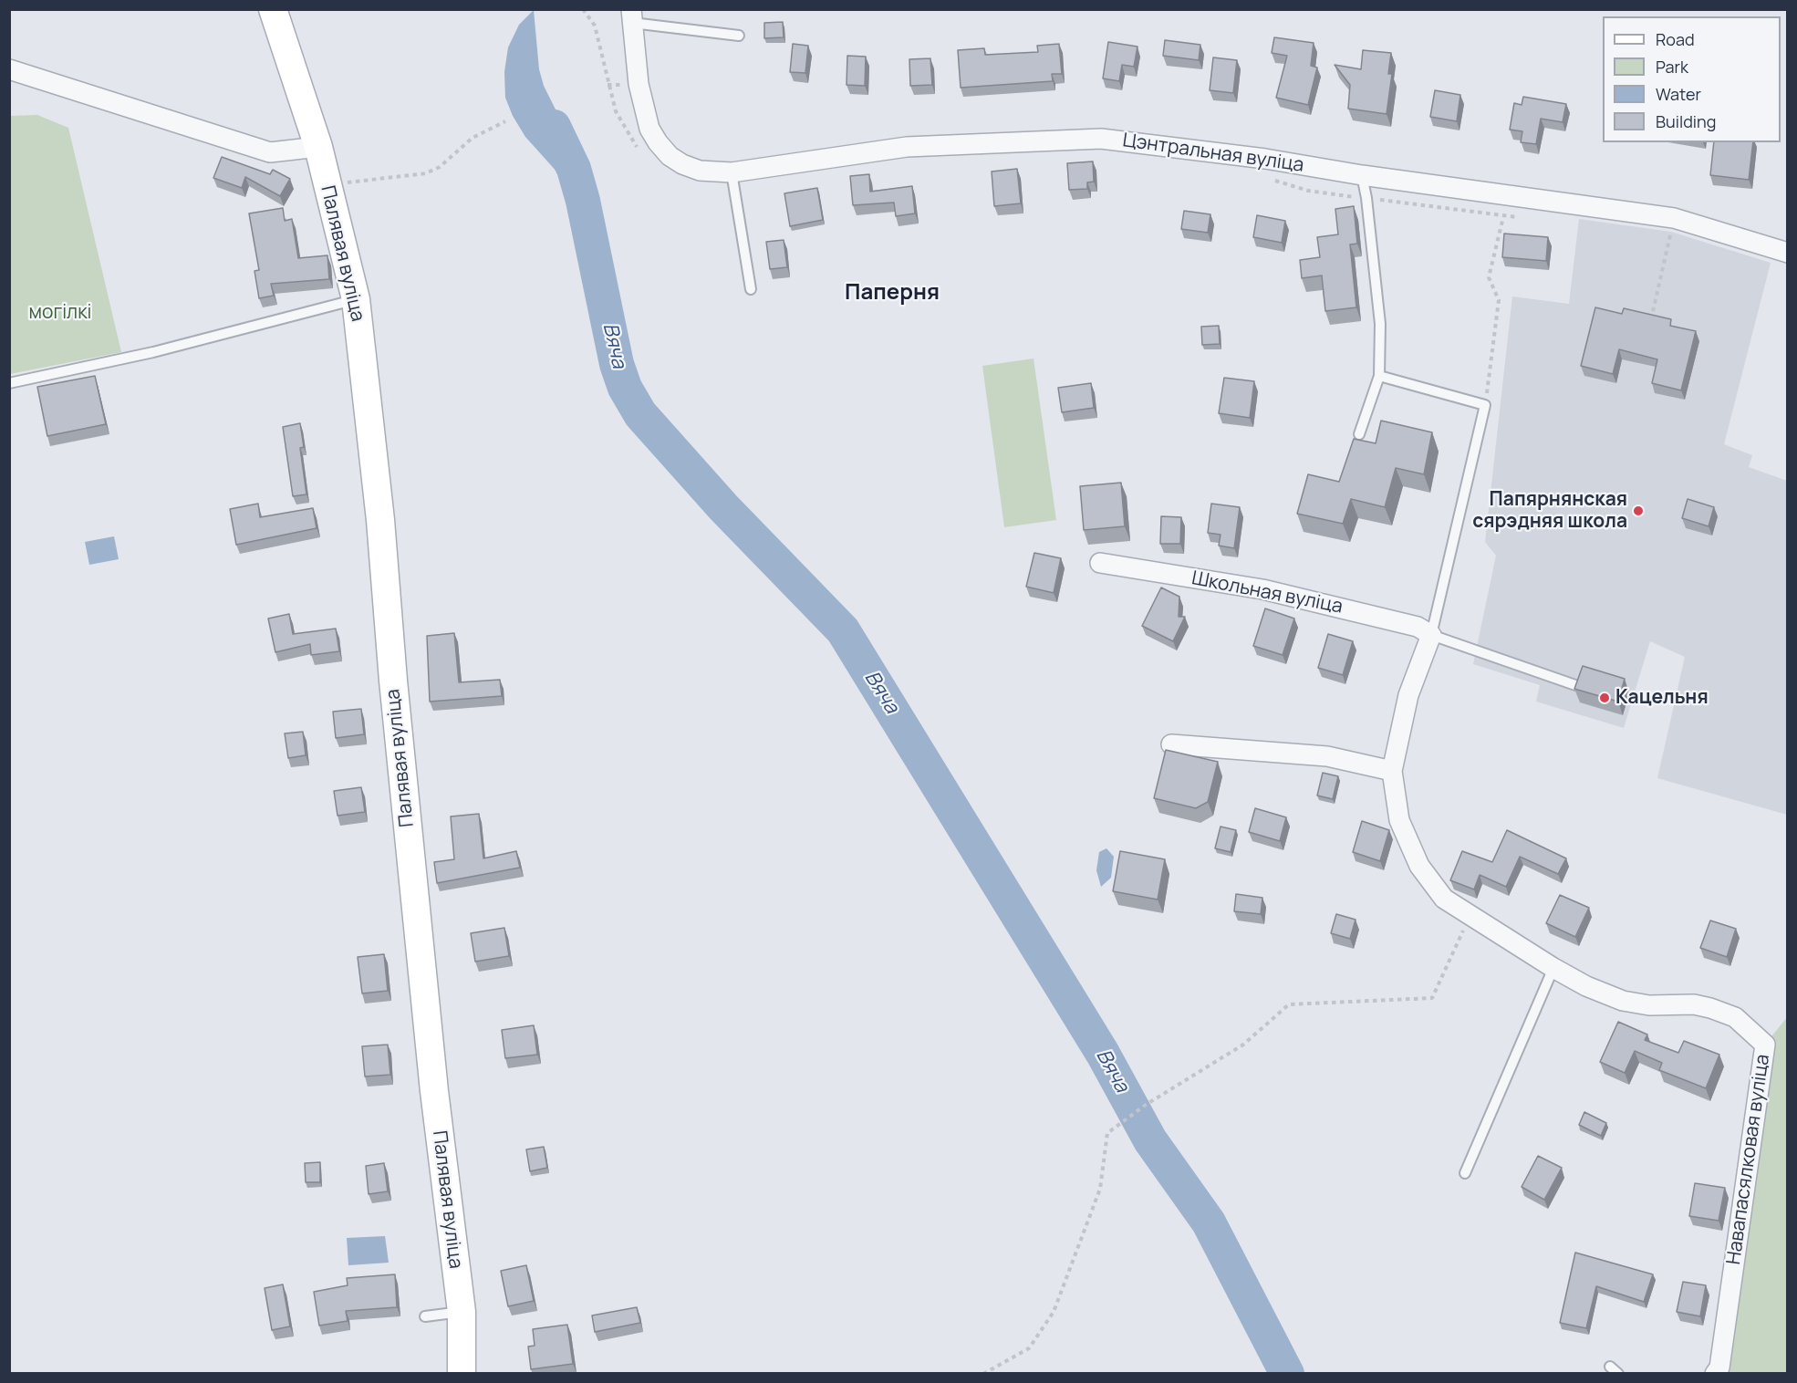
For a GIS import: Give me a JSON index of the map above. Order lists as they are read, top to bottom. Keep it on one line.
{"streets":{"main road":["Палявая вуліца"],"street":["Цэнтральная вуліца","Школьная вуліца","Навапасялковая вуліца"]},"districts":["Паперня"],"water":["Вяча"],"parks":["могілкі"],"places":["Папярнянская сярэдняя школа","Кацельня"],"legend":["Road","Park","Water","Building"]}
